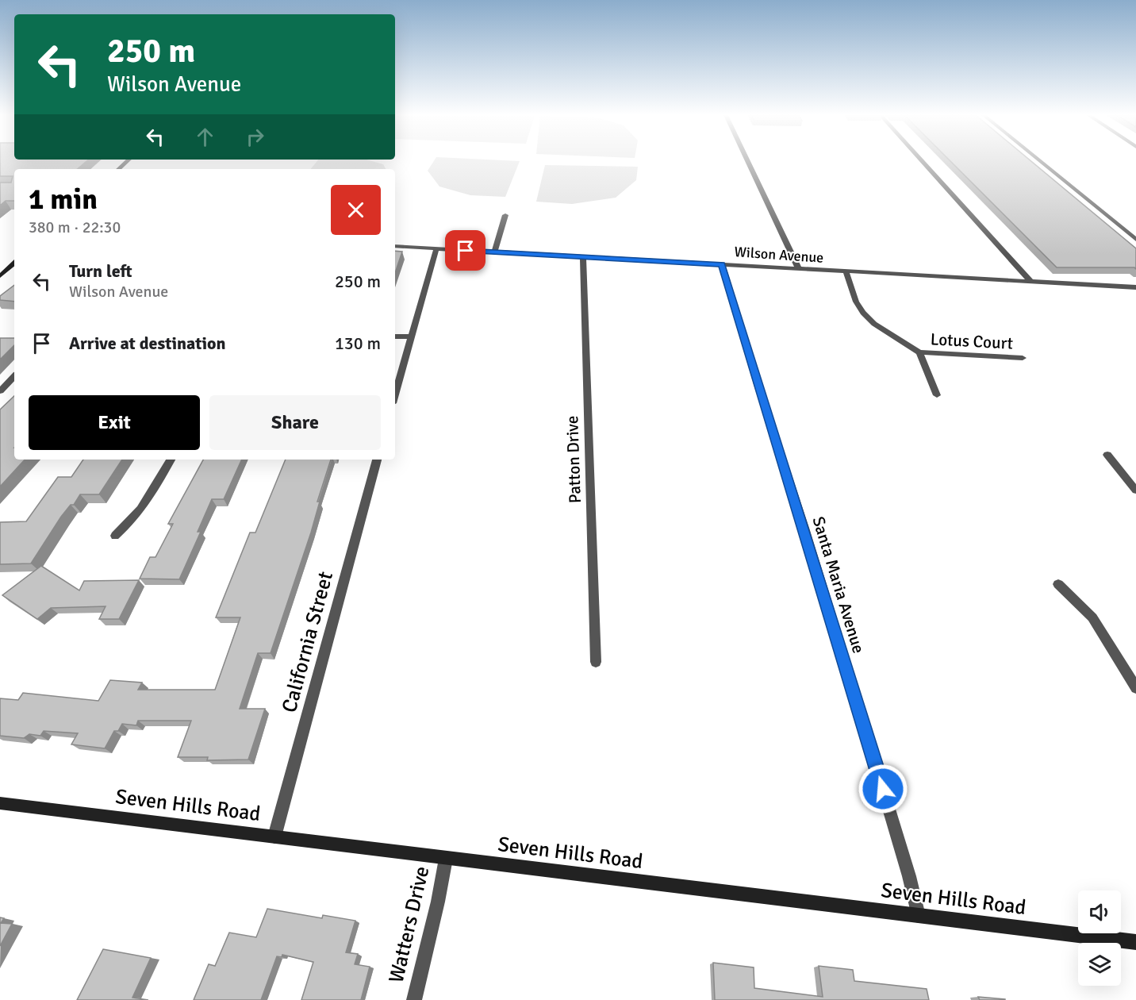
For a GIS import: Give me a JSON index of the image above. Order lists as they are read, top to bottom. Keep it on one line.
{"streets":{"street":["Wilson Avenue","Lotus Court","Patton Drive","Santa Maria Avenue","California Street","Seven Hills Road","Watters Drive"]},"crossings":[["Wilson Avenue","Patton Drive"],["Wilson Avenue","Santa Maria Avenue"],["Santa Maria Avenue","Seven Hills Road"],["California Street","Seven Hills Road"],["Seven Hills Road","Watters Drive"]],"page":{"turn":["250 m","Wilson Avenue"],"heading":["1 min","380 m · 22:30"],"list":[{"name":"Turn left","note":"Wilson Avenue","value":"250 m"},{"name":"Arrive at destination","value":"130 m"}],"buttons":["Exit","Share"]}}
